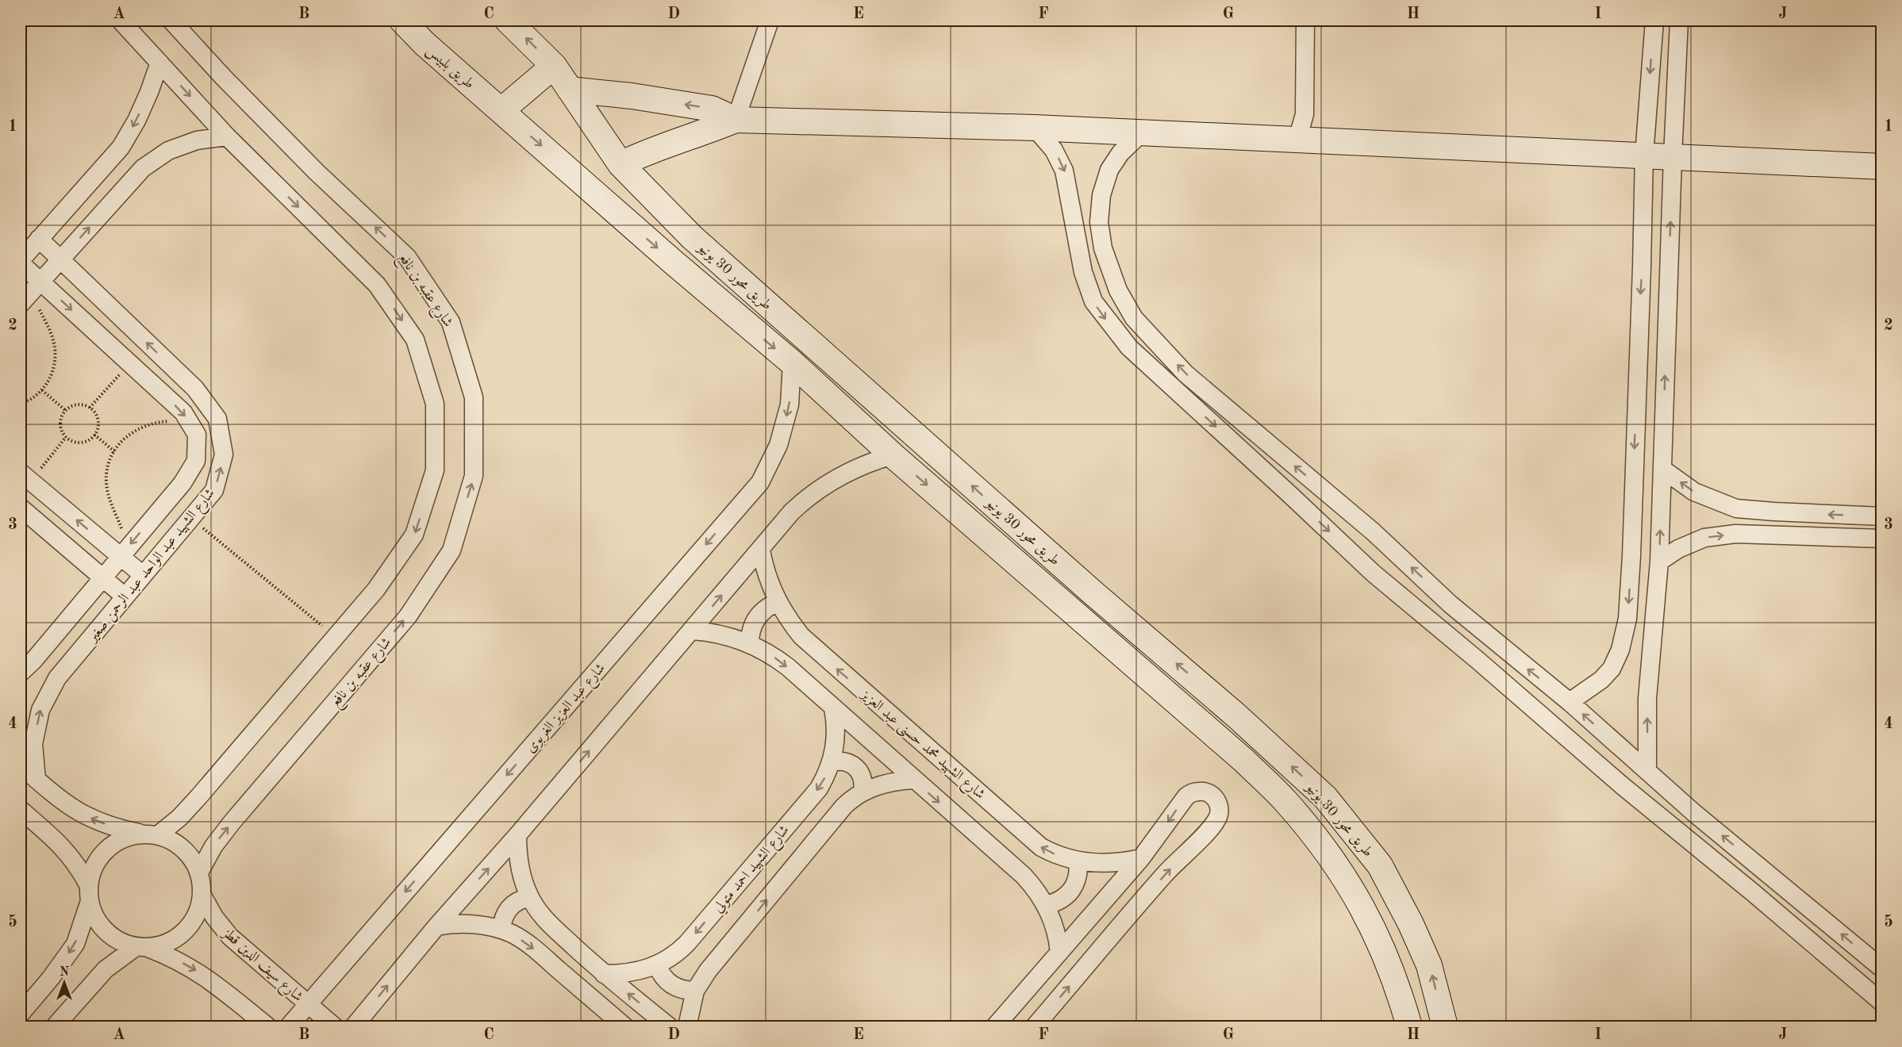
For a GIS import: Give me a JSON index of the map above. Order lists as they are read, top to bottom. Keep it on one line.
{"streets":{"street":["طريق بلبيس","طريق محور 30 يونيو","شارع عقبه بن نافع","شارع الشهيد عبد الواحد عبد الرحمن صغير","شارع عبد العزيز الغربوى","شارع الشهيد محمد حسنى عبد العزيز","شارع الشهيد احمد متولي","شارع سيف الدين قطز"]},"crossings":[["طريق بلبيس","طريق محور 30 يونيو"],["طريق محور 30 يونيو","شارع عبد العزيز الغربوى"],["شارع عقبه بن نافع","شارع سيف الدين قطز"],["شارع عبد العزيز الغربوى","شارع سيف الدين قطز"]],"one_way":["شارع عقبه بن نافع"],"north":"top","grid":{"columns":["A","B","C","D","E","F","G","H","I","J"],"rows":["1","2","3","4","5"]}}
